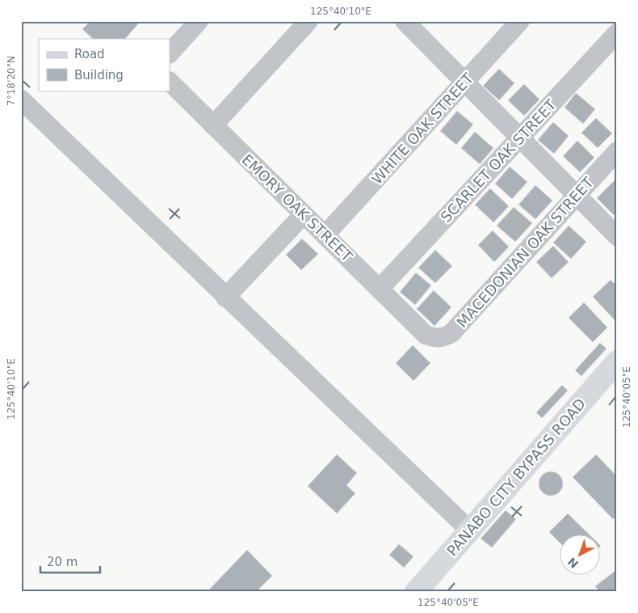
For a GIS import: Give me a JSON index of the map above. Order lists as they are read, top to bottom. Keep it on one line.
{"streets":{"main road":["PANABO CITY BYPASS ROAD"],"street":["WHITE OAK STREET","SCARLET OAK STREET","EMORY OAK STREET","MACEDONIAN OAK STREET"]},"crossings":[["WHITE OAK STREET","EMORY OAK STREET"],["SCARLET OAK STREET","EMORY OAK STREET"],["EMORY OAK STREET","MACEDONIAN OAK STREET"]],"legend":["Road","Building"],"scale_bar":"20 m","north":"bottom left","coordinates":["125°40'10\"E","7°18'20\"N","125°40'05\"E"]}
